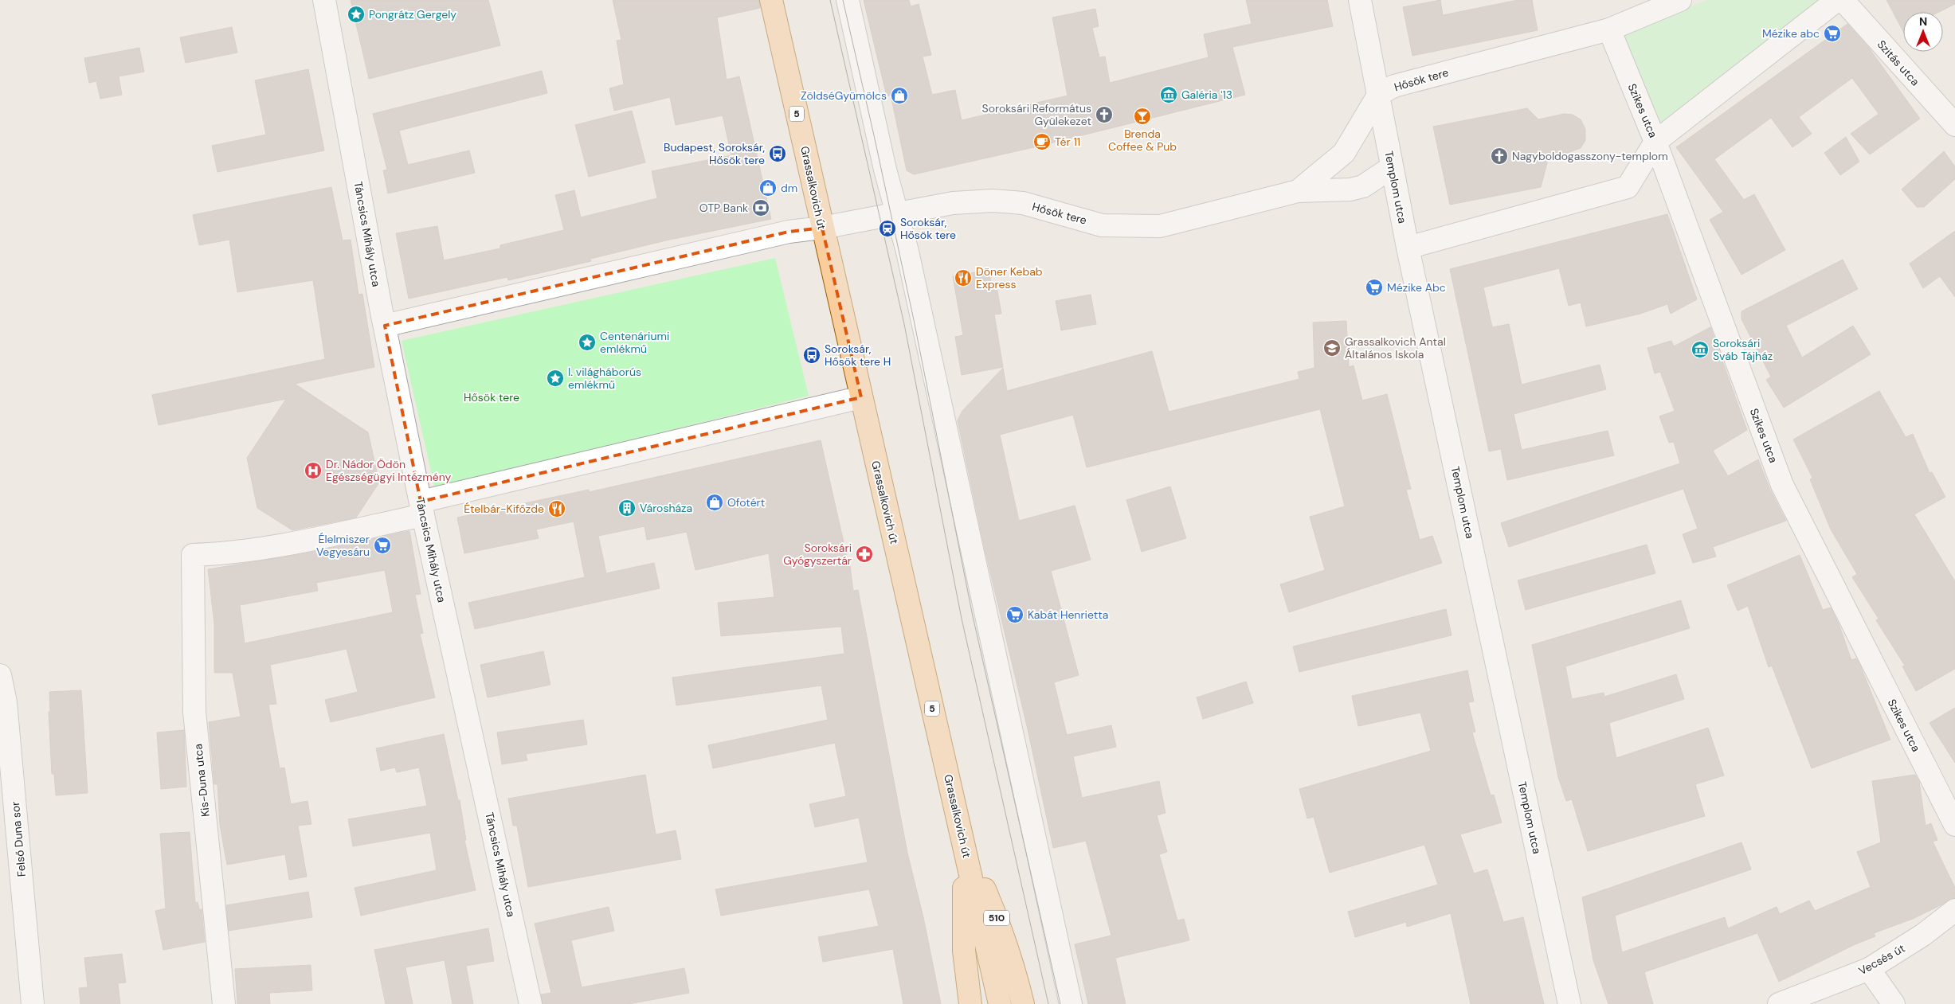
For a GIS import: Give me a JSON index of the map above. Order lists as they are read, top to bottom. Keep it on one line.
{"streets":{"main road":["5","Grassalkovich út","510"],"street":["Szitás utca","Hősök tere","Szikes utca","Templom utca","Táncsics Mihály utca","Kis-Duna utca","Felső Duna sor","Vecsés út"]},"crossings":[["Hősök tere","Szikes utca"],["Hősök tere","Templom utca"],["Hősök tere","Grassalkovich út"],["Hősök tere","Táncsics Mihály utca"],["Grassalkovich út","510"],["Táncsics Mihály utca","Kis-Duna utca"]],"parks":["Hősök tere"],"places":{"place":["Pongrátz Gergely","Centenáriumi emlékmű","I. világháborús emlékmű"],"supermarket":["Mézike abc","Mézike Abc","Élelmiszer Vegyesáru","Kabát Henrietta"],"museum":["Galéria '13","Soroksári Sváb Tájház"],"shop":["ZöldséGyümölcs","dm","Ofotért"],"church":["Soroksári Református Gyülekezet","Nagyboldogasszony-templom"],"bar":["Brenda Coffee & Pub"],"cafe":["Tér 11"],"bus stop":["Budapest, Soroksár, Hősök tere","Soroksár, Hősök tere H"],"bank":["OTP Bank"],"station":["Soroksár, Hősök tere"],"restaurant":["Döner Kebab Express","Ételbár-Kifőzde"],"school or university":["Grassalkovich Antal Általános Iskola"],"hospital":["Dr. Nádor Ödön Egészségügyi Intézmény"],"building":["Városháza"],"pharmacy":["Soroksári Gyógyszertár"]},"north":"top"}
